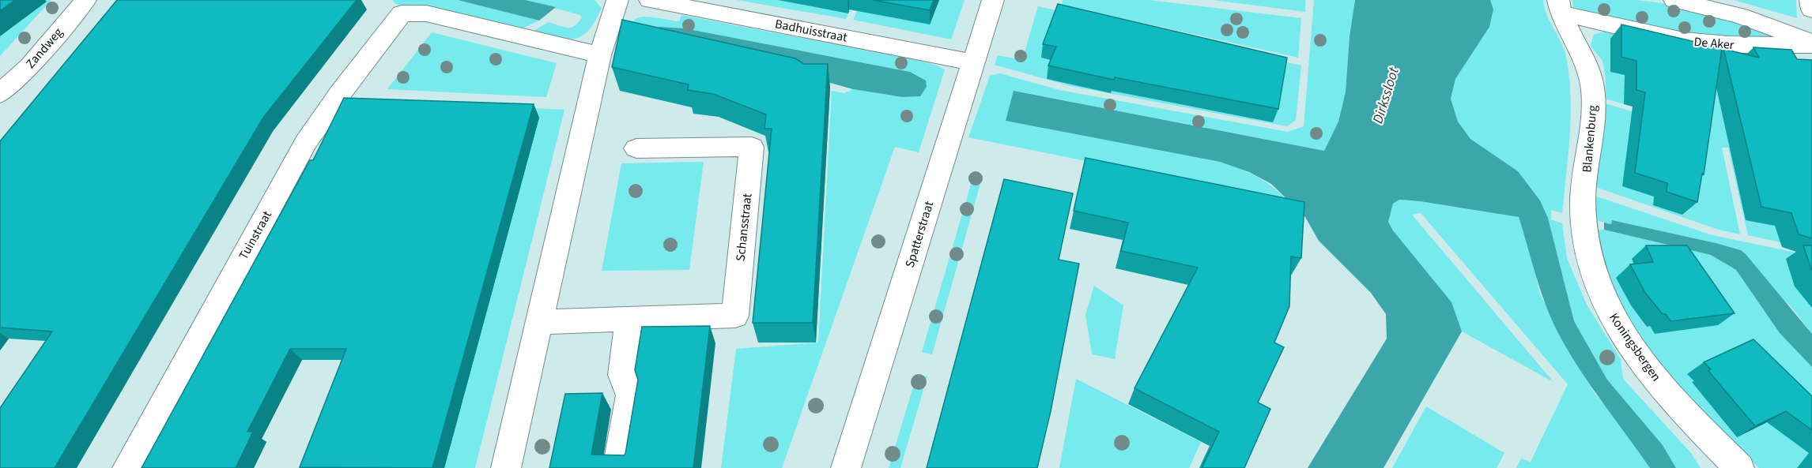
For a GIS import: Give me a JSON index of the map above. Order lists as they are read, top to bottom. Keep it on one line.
{"streets":{"street":["Badhuisstraat","De Aker","Zandweg","Blankenburg","Schansstraat","Spatterstraat","Tuinstraat","Koningsbergen"]},"crossings":[["Badhuisstraat","Spatterstraat"],["De Aker","Blankenburg"],["Blankenburg","Koningsbergen"]],"water":["Dirkssloot"]}
